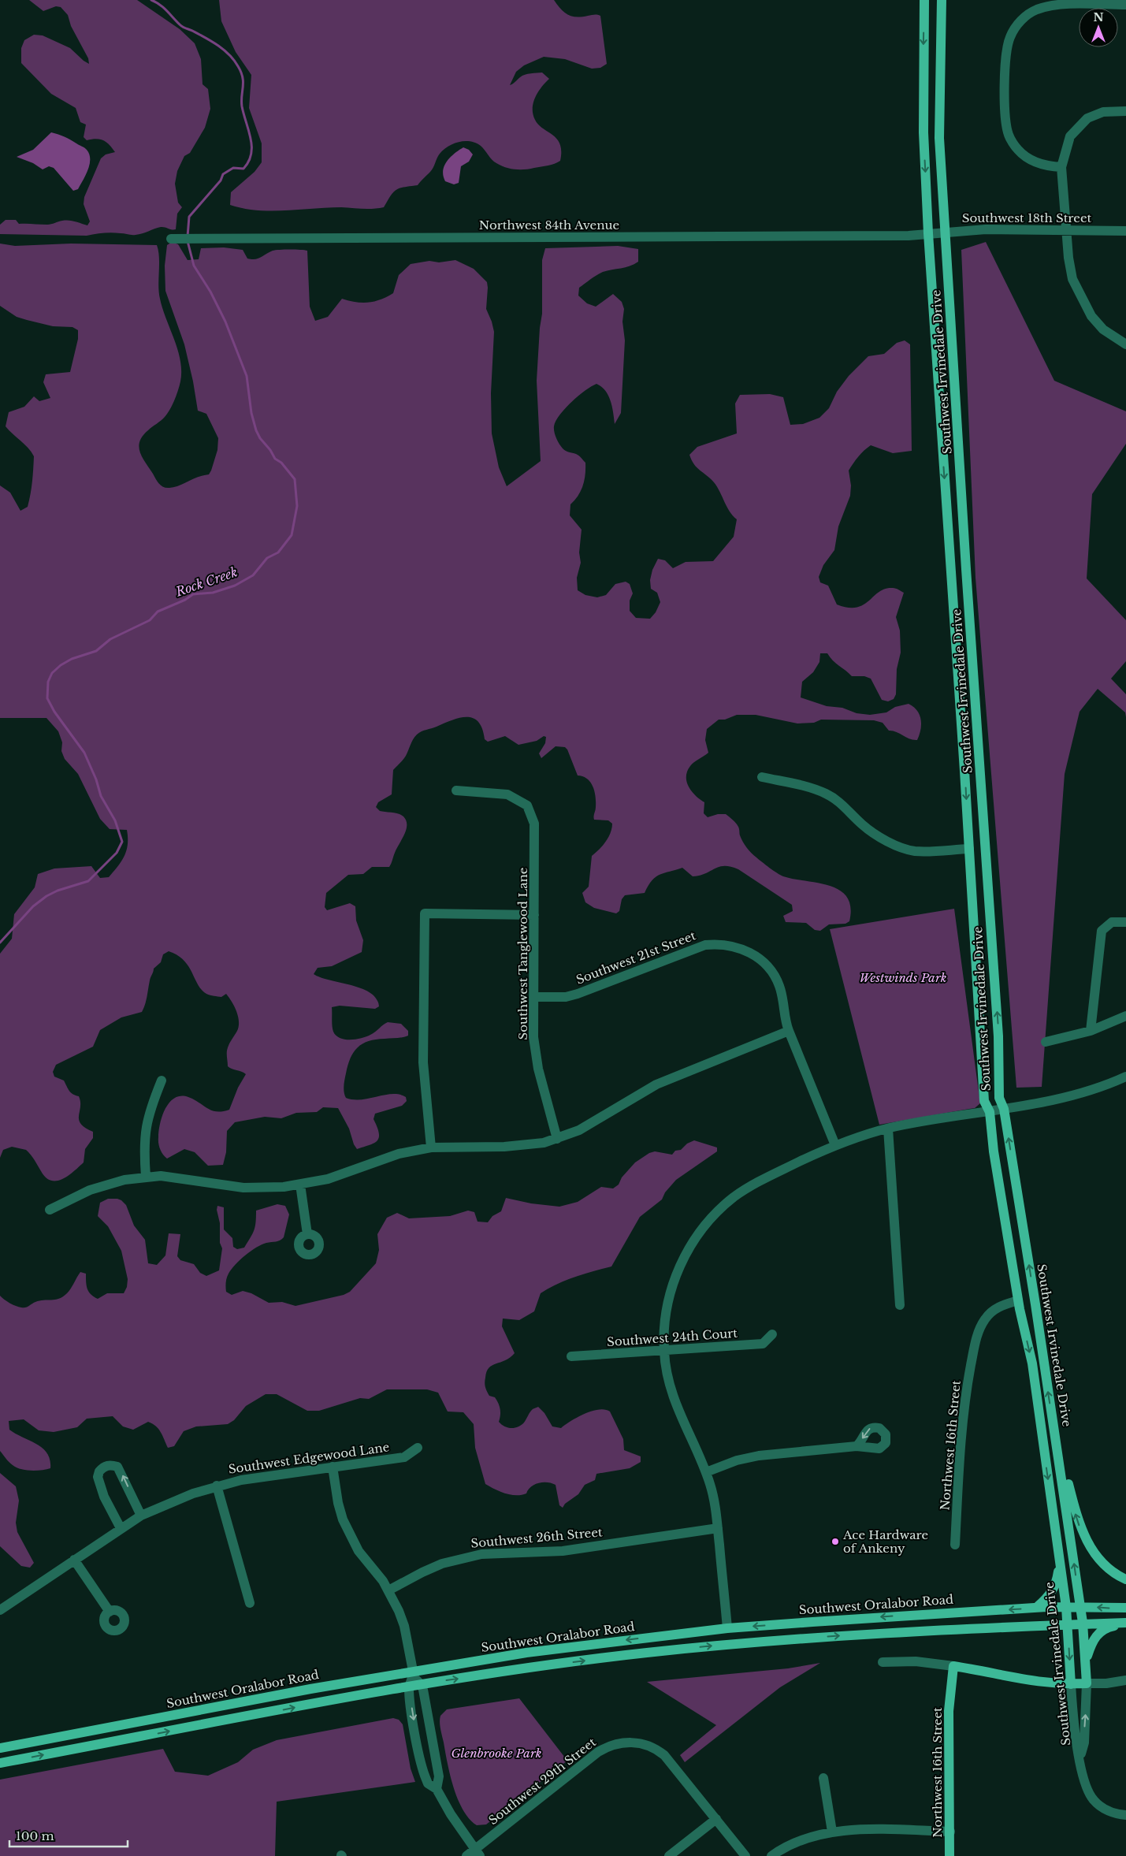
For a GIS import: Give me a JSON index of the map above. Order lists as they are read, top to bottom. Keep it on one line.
{"streets":{"main road":["Southwest Irvinedale Drive","Northwest 16th Street","Southwest Oralabor Road"],"street":["Southwest 18th Street","Northwest 84th Avenue","Southwest Tanglewood Lane","Southwest 21st Street","Southwest 24th Court","Southwest Edgewood Lane","Southwest 26th Street","Southwest 29th Street"]},"crossings":[["Southwest 18th Street","Northwest 84th Avenue"],["Southwest 18th Street","Southwest Irvinedale Drive"],["Northwest 84th Avenue","Southwest Irvinedale Drive"],["Southwest Irvinedale Drive","Northwest 16th Street"],["Southwest Irvinedale Drive","Southwest Oralabor Road"],["Southwest Tanglewood Lane","Southwest 21st Street"]],"water":["Rock Creek"],"parks":["Westwinds Park","Glenbrooke Park"],"places":["Ace Hardware of Ankeny"],"scale_bar":"100 m","north":"top"}
